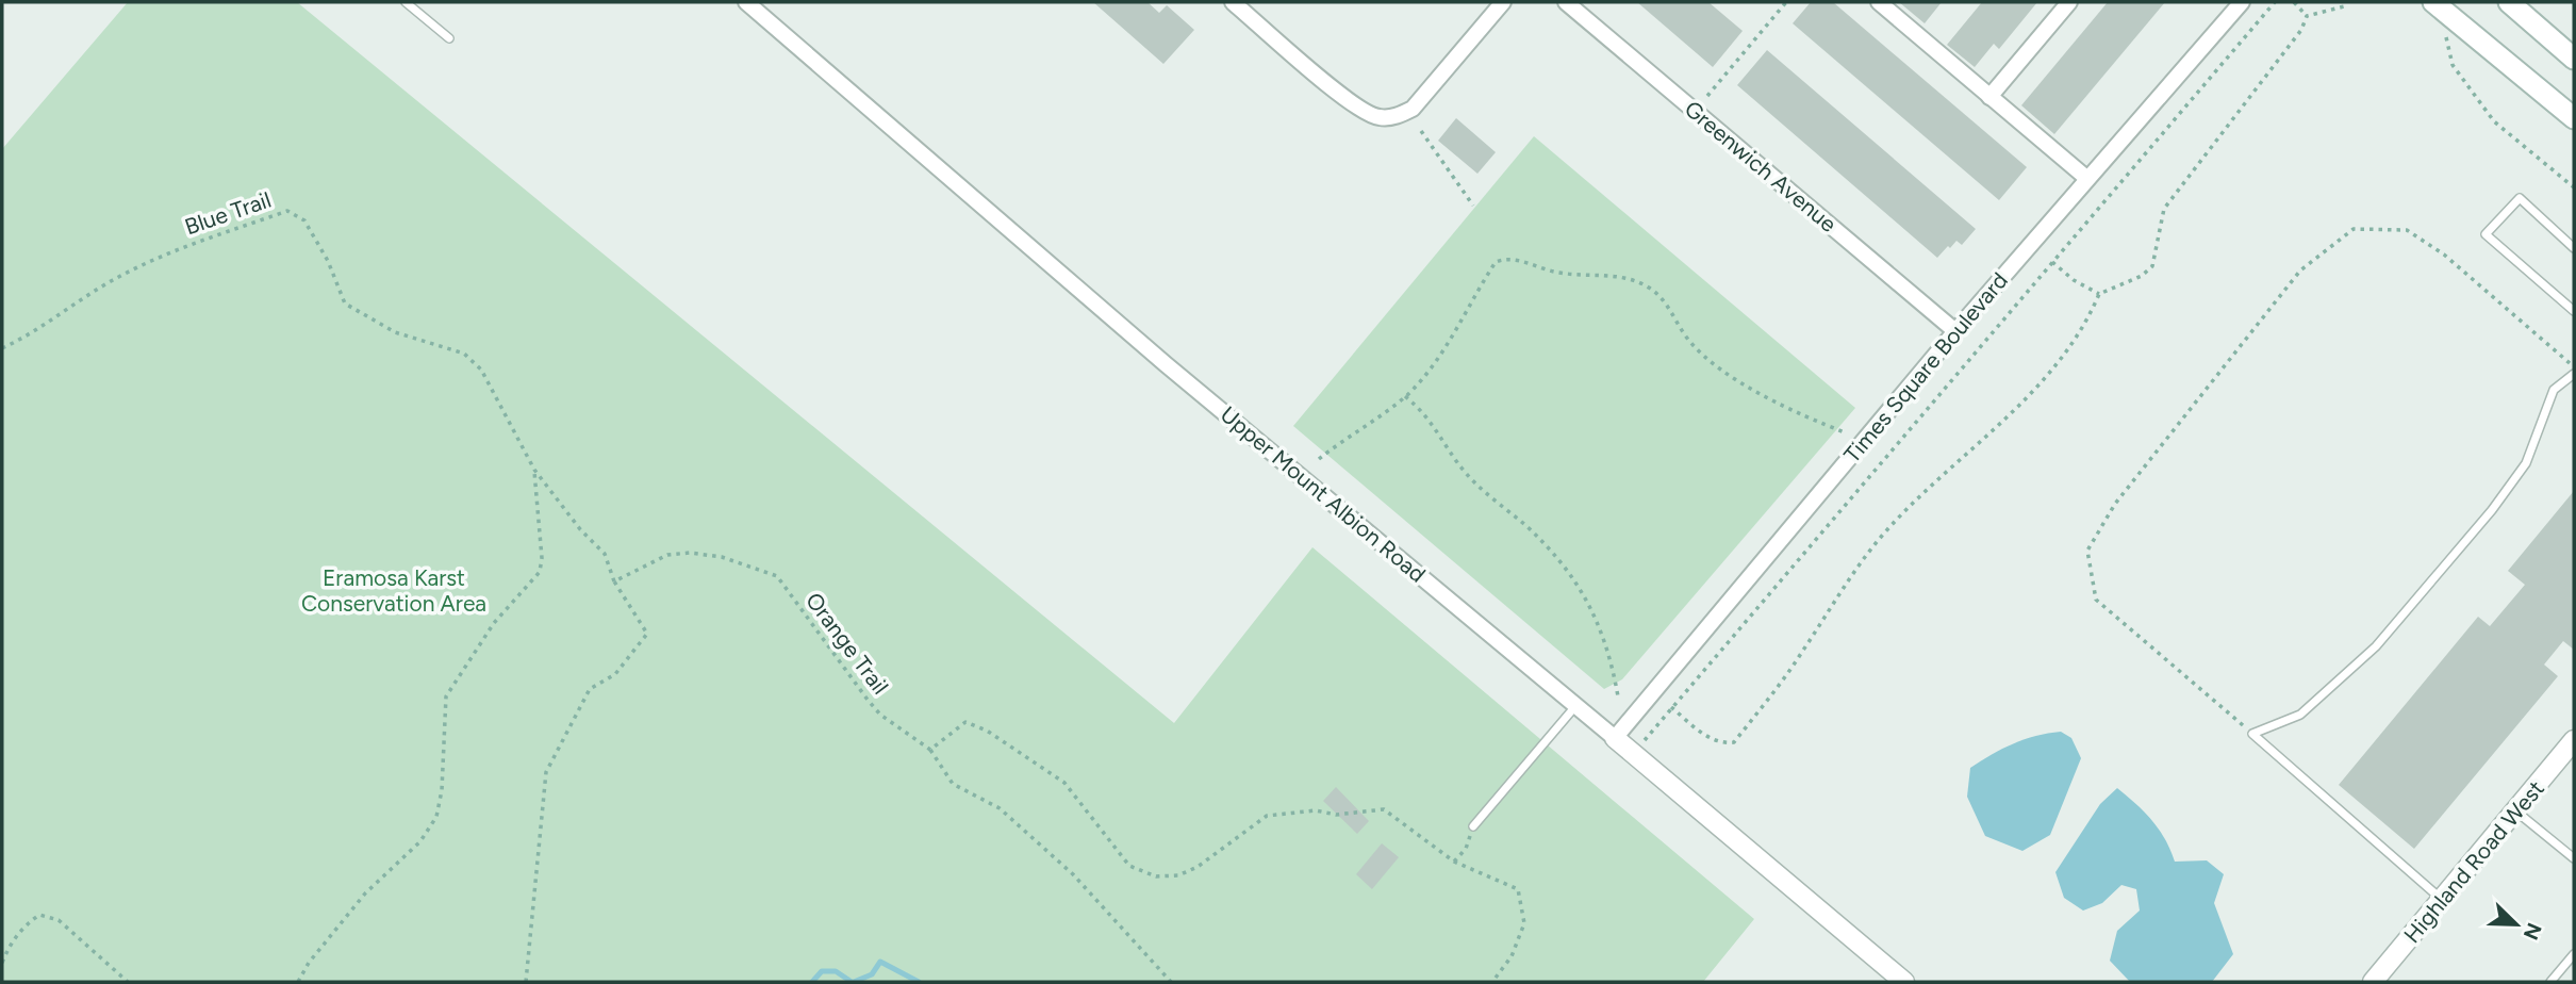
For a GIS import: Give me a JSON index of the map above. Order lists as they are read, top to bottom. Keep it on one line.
{"streets":{"street":["Greenwich Avenue","Times Square Boulevard","Upper Mount Albion Road","Highland Road West"],"path":["Blue Trail","Orange Trail"]},"crossings":[["Greenwich Avenue","Times Square Boulevard"],["Blue Trail","Orange Trail"],["Times Square Boulevard","Upper Mount Albion Road"]],"parks":["Eramosa Karst Conservation Area"],"north":"bottom right"}
